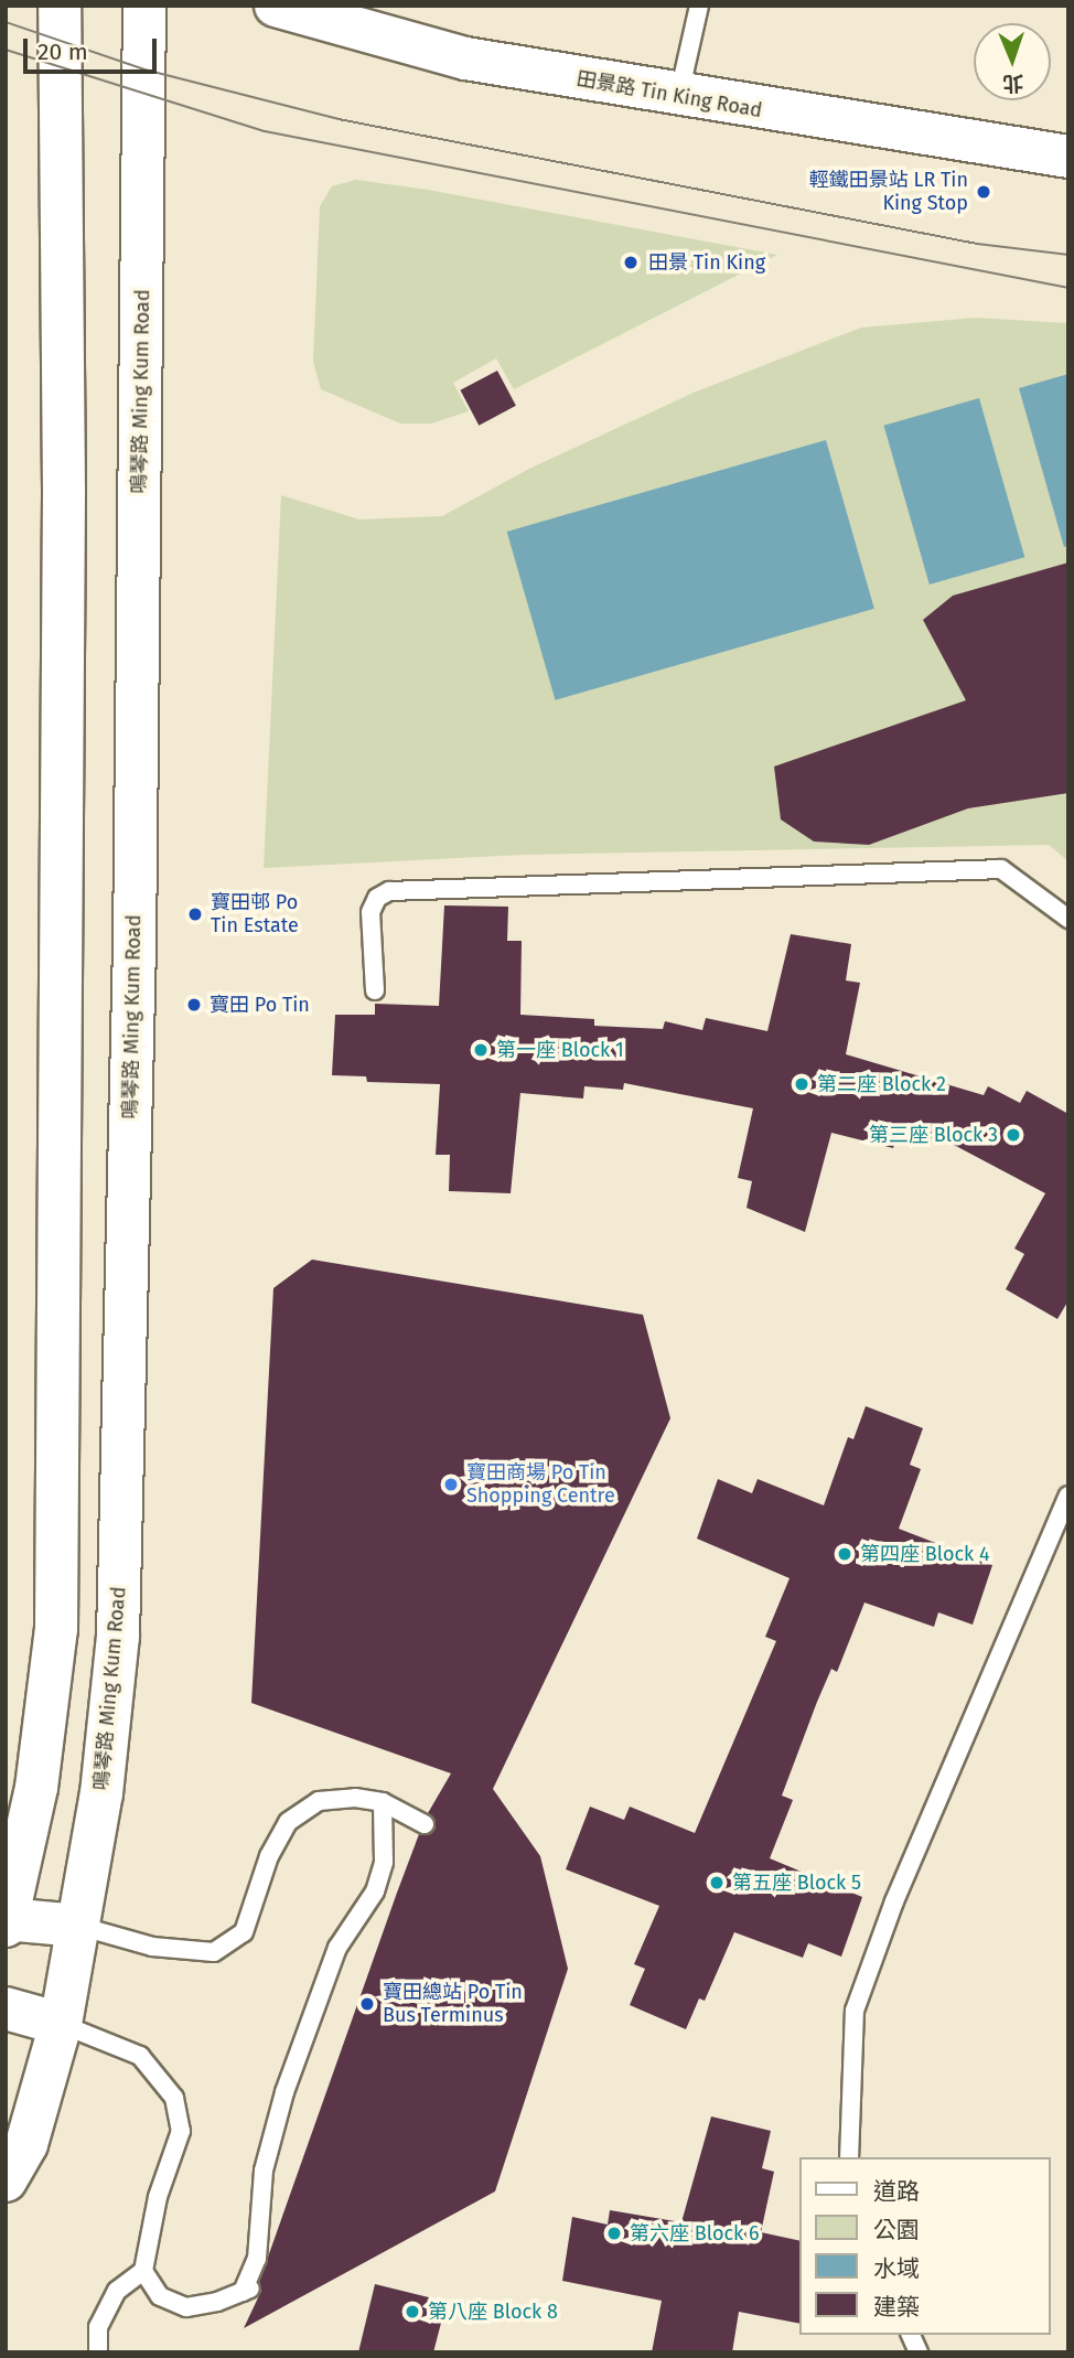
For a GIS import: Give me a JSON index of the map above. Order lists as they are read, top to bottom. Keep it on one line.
{"streets":{"main road":["田景路 Tin King Road","鳴琴路 Ming Kum Road"]},"places":["輕鐵田景站 LR Tin King Stop","田景 Tin King","寶田邨 Po Tin Estate","寶田 Po Tin","第一座 Block 1","第二座 Block 2","第三座 Block 3","寶田商場 Po Tin Shopping Centre","第四座 Block 4","第五座 Block 5","寶田總站 Po Tin Bus Terminus","第六座 Block 6","第八座 Block 8"],"legend":["道路","公園","水域","建築"],"scale_bar":"20 m","north":"bottom"}
